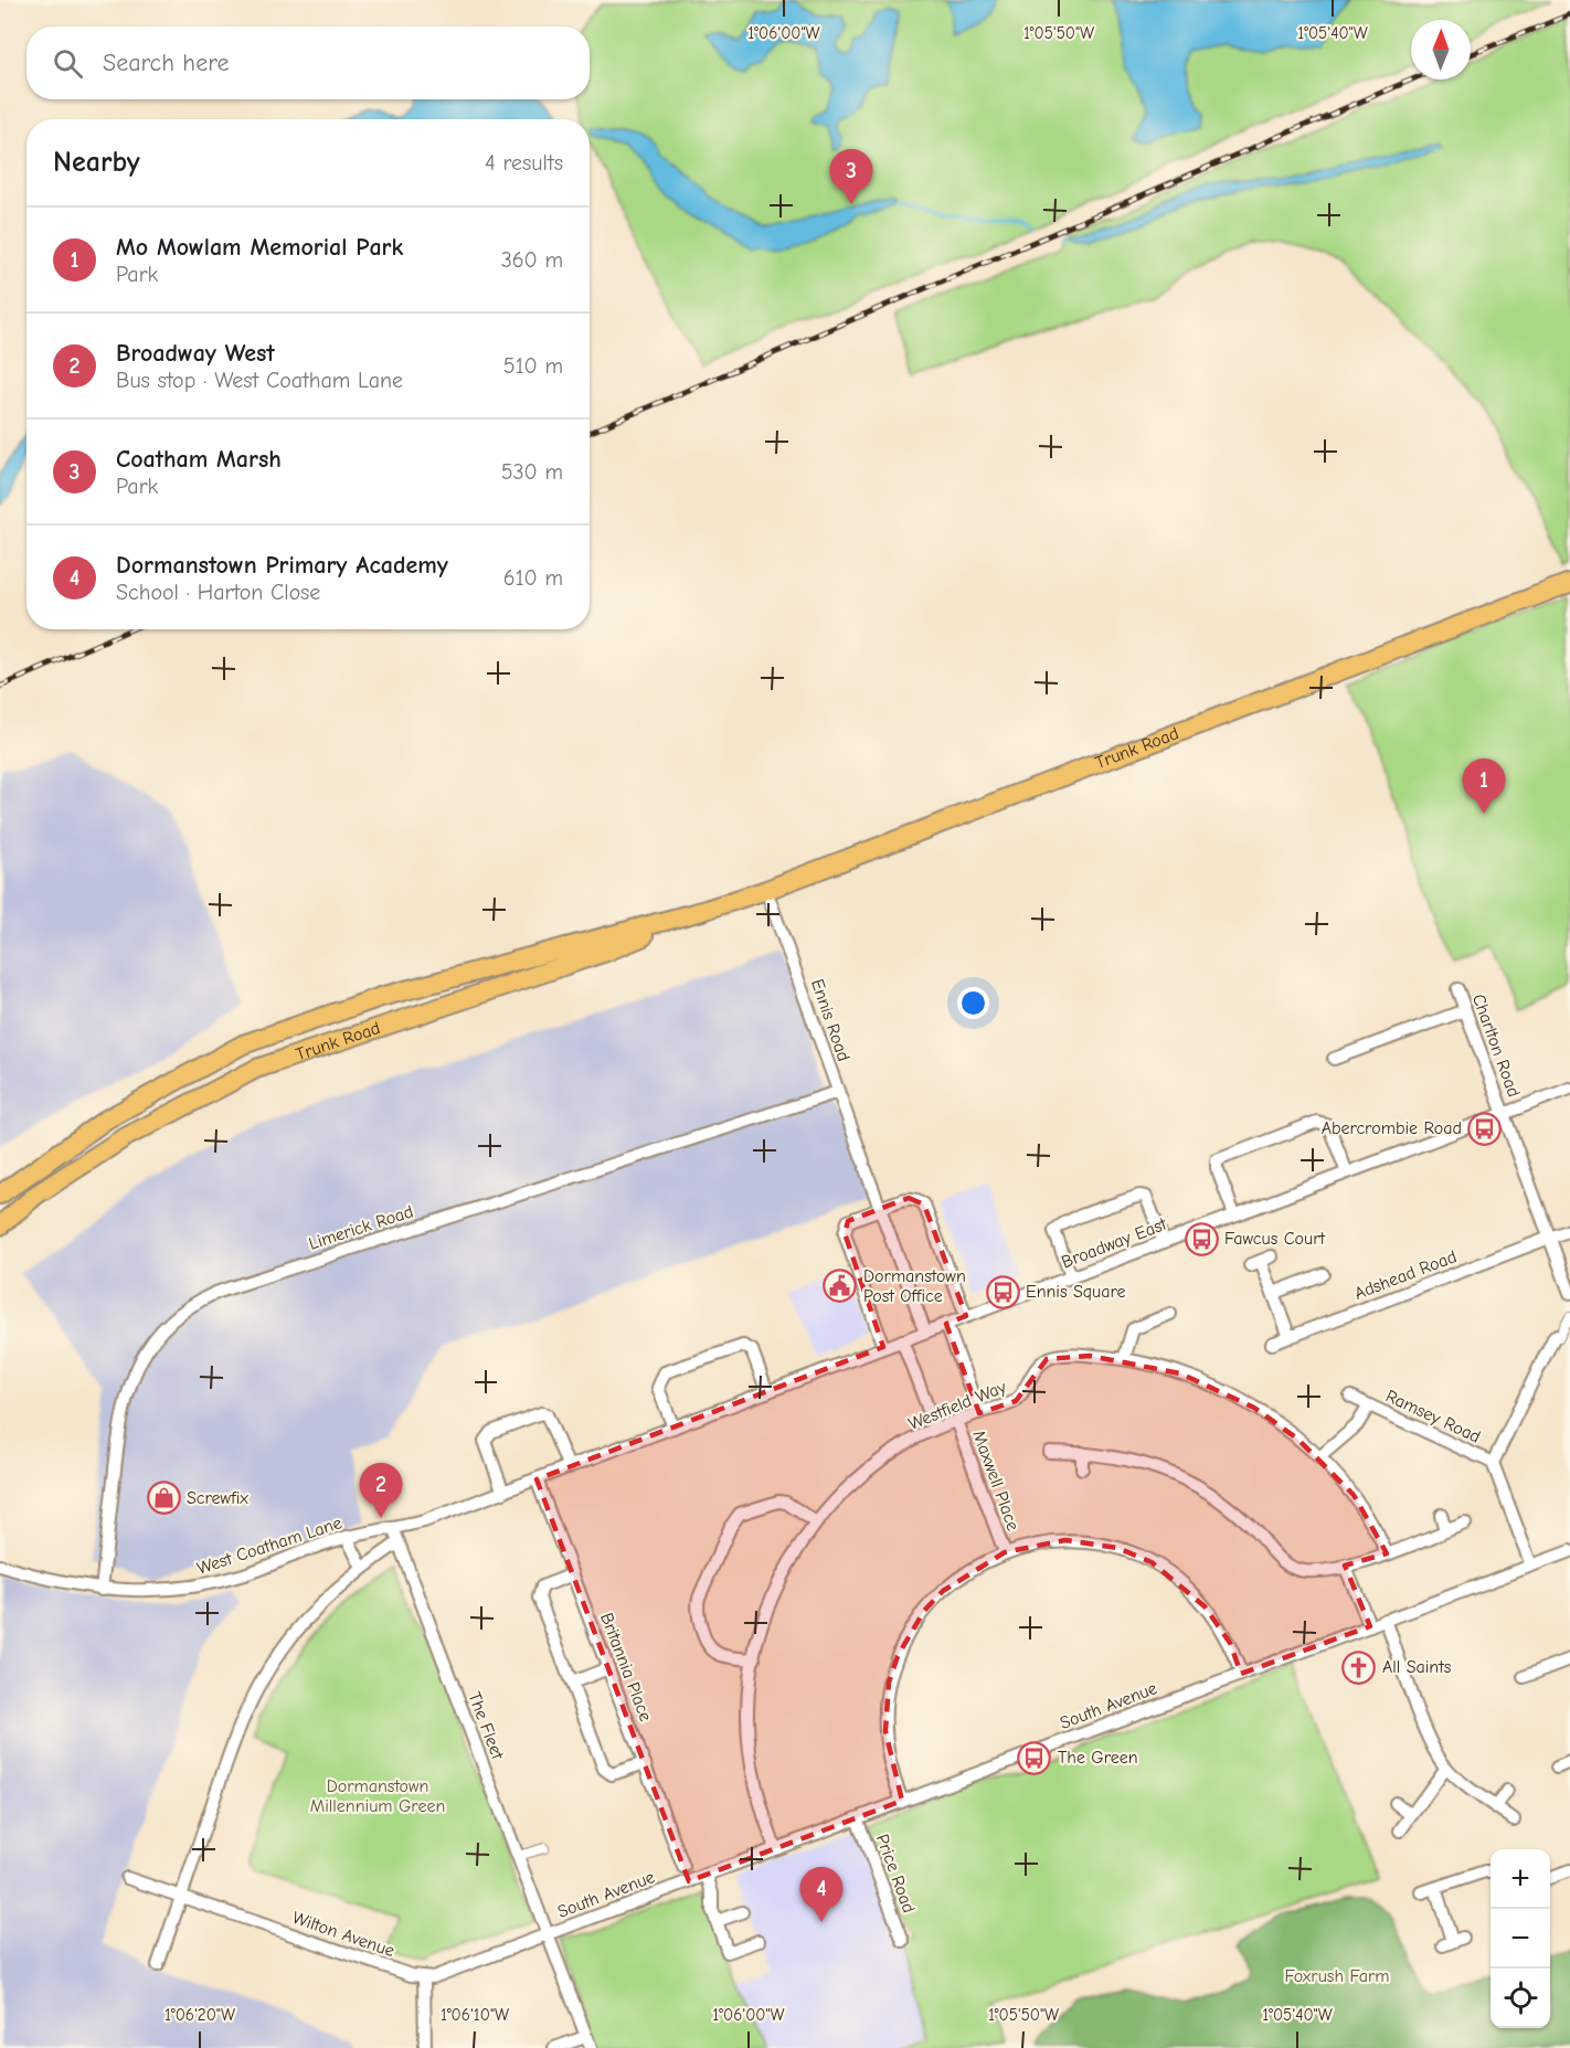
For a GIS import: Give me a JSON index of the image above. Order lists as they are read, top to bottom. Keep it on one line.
{"streets":{"main road":["Trunk Road"],"street":["Ennis Road","Charlton Road","Limerick Road","Broadway East","Adshead Road","Westfield Way","Ramsey Road","Maxwell Place","West Coatham Lane","Britannia Place","South Avenue","The Fleet","Price Road","Wilton Avenue"]},"crossings":[["Trunk Road","Ennis Road"],["Ennis Road","Limerick Road"],["Ennis Road","Broadway East"],["Charlton Road","Broadway East"],["Limerick Road","West Coatham Lane"],["Broadway East","Maxwell Place"],["Broadway East","West Coatham Lane"],["Westfield Way","Ramsey Road"],["Westfield Way","Maxwell Place"],["Westfield Way","South Avenue"],["Ramsey Road","South Avenue"],["West Coatham Lane","Britannia Place"],["West Coatham Lane","The Fleet"],["South Avenue","The Fleet"],["South Avenue","Price Road"]],"parks":["Dormanstown Millennium Green","Foxrush Farm"],"places":{"bus stop":["Abercrombie Road","Fawcus Court","Ennis Square","The Green"],"public building":["Dormanstown Post Office"],"shop":["Screwfix"],"church":["All Saints"]},"north":"top","page":{"search":"Search here","heading":["Nearby","4 results"],"pins":["3","1","2","4"],"list":[{"mark":"1","name":"Mo Mowlam Memorial Park","note":"Park","value":"360 m"},{"mark":"2","name":"Broadway West","note":"Bus stop · West Coatham Lane","value":"510 m"},{"mark":"3","name":"Coatham Marsh","note":"Park","value":"530 m"},{"mark":"4","name":"Dormanstown Primary Academy","note":"School · Harton Close","value":"610 m"}],"map_buttons":["+","−"]},"coordinates":["1°06'00\"W","1°05'50\"W","1°05'40\"W","1°06'20\"W","1°06'10\"W"]}
